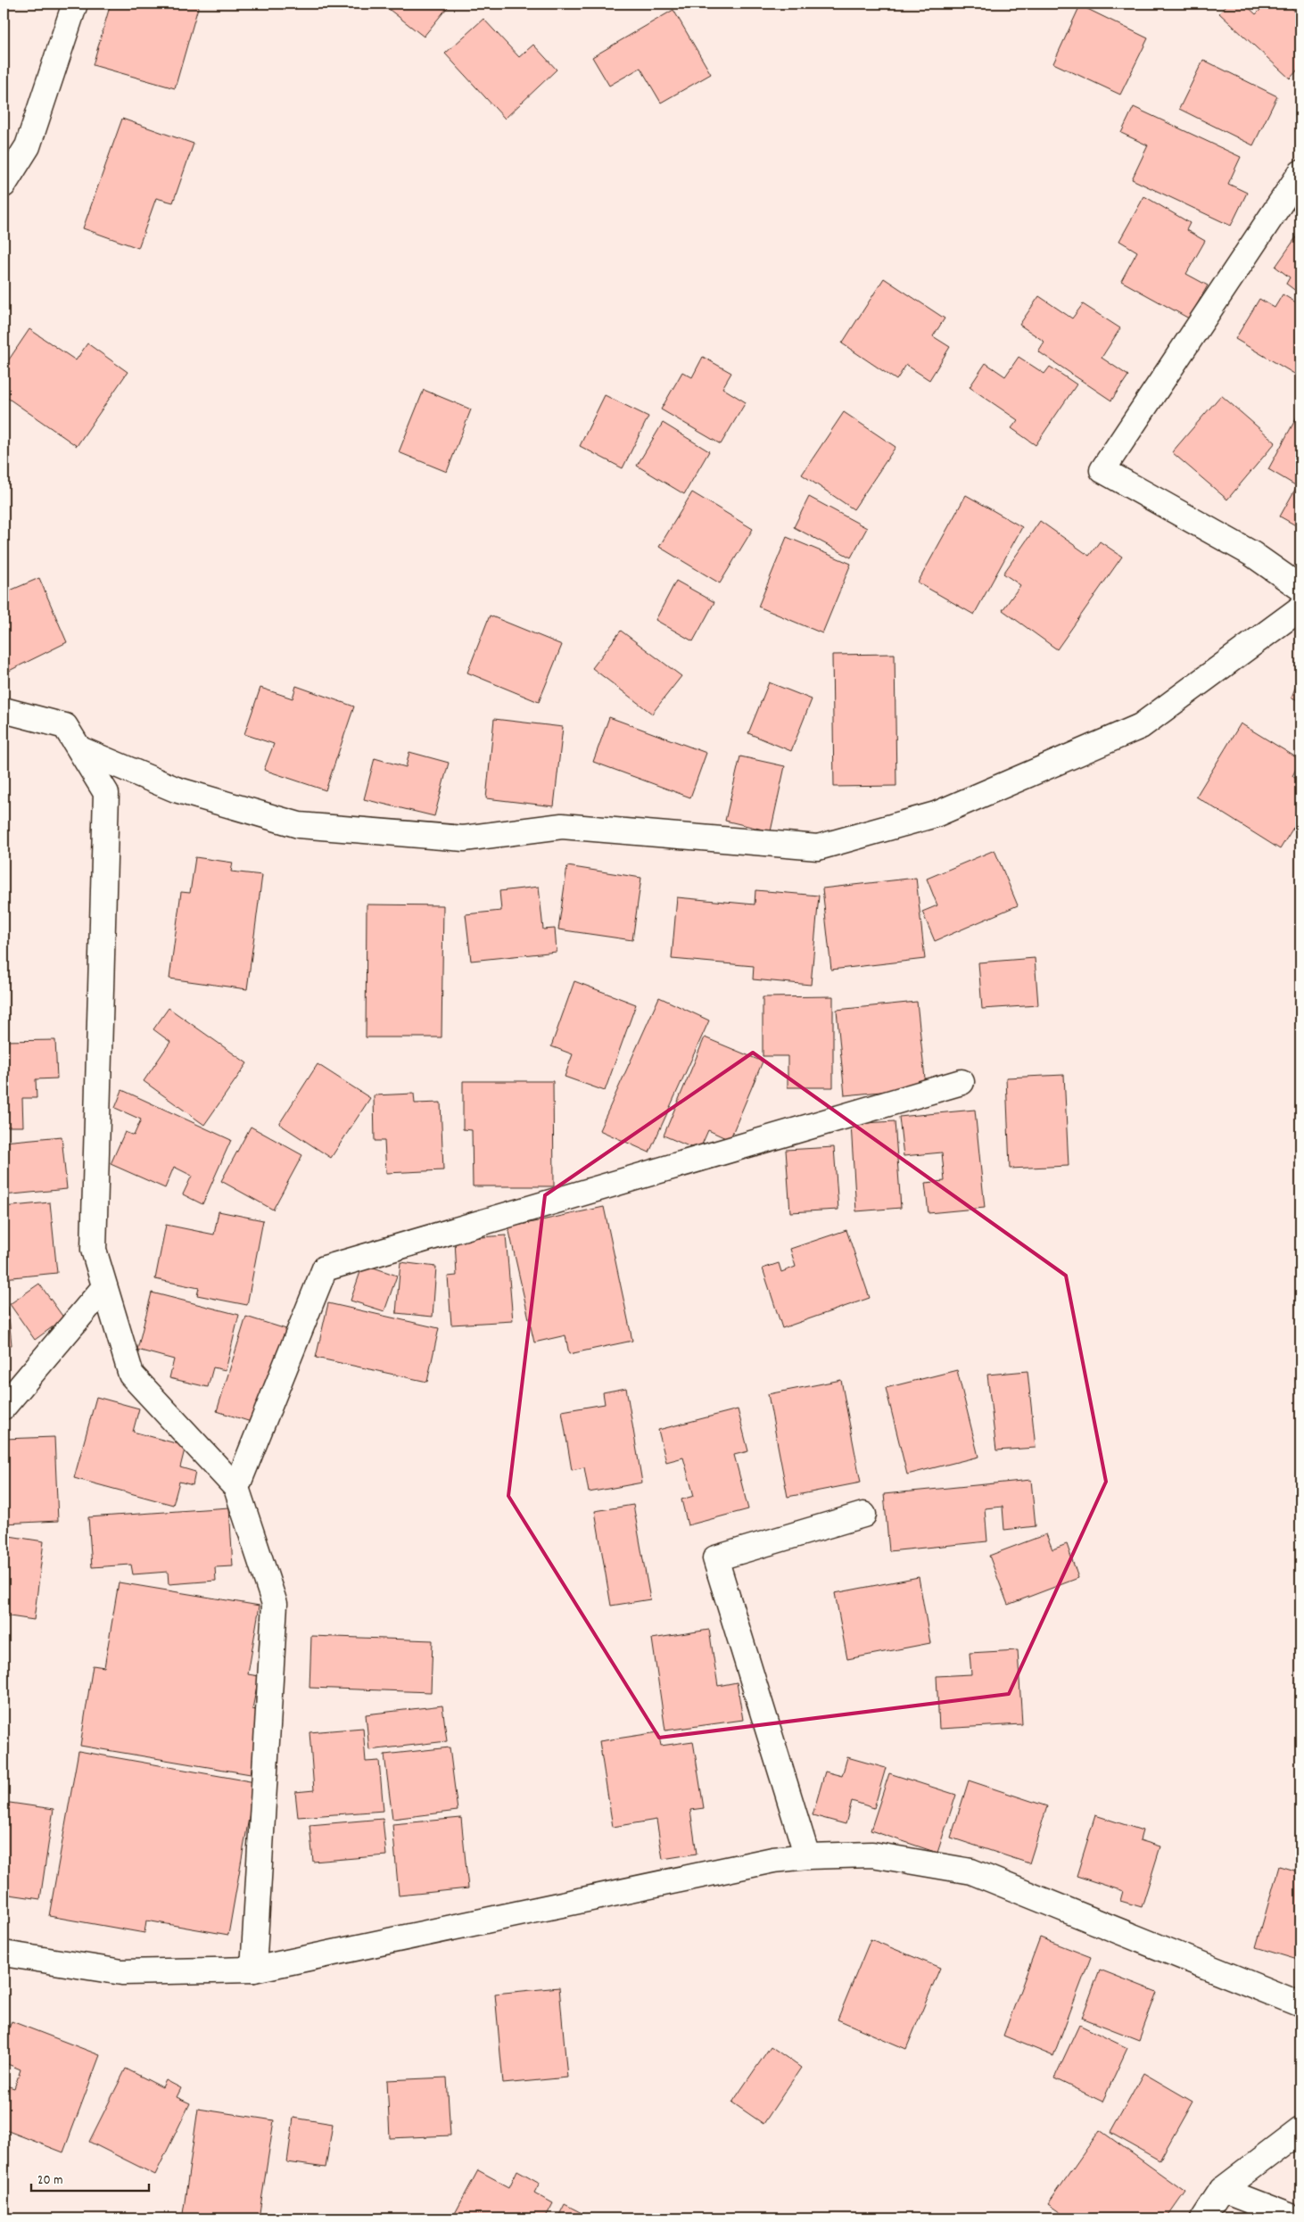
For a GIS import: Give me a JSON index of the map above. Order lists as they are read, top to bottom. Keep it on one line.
{"scale_bar":"20 m"}
